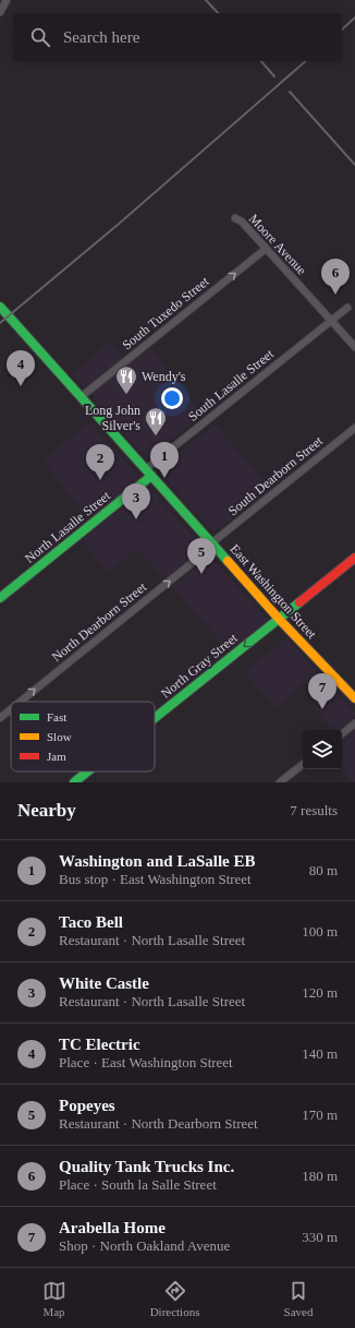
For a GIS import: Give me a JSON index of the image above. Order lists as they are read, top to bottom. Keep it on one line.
{"streets":{"street":["Moore Avenue","South Tuxedo Street","South Lasalle Street","South Dearborn Street","North Lasalle Street","East Washington Street","North Dearborn Street","North Gray Street"]},"crossings":[["Moore Avenue","South Tuxedo Street"],["Moore Avenue","South Lasalle Street"],["South Tuxedo Street","East Washington Street"],["South Lasalle Street","North Lasalle Street"],["South Lasalle Street","East Washington Street"],["South Dearborn Street","East Washington Street"],["South Dearborn Street","North Dearborn Street"],["North Lasalle Street","East Washington Street"],["East Washington Street","North Dearborn Street"],["East Washington Street","North Gray Street"]],"one_way":["South Tuxedo Street","North Dearborn Street","North Gray Street"],"places":{"restaurant":["Wendy's","Long John Silver's"]},"legend":["Fast","Slow","Jam"],"page":{"search":"Search here","pins":["6","4","1","2","3","5","7"],"heading":["Nearby","7 results"],"list":[{"mark":"1","name":"Washington and LaSalle EB","note":"Bus stop · East Washington Street","value":"80 m"},{"mark":"2","name":"Taco Bell","note":"Restaurant · North Lasalle Street","value":"100 m"},{"mark":"3","name":"White Castle","note":"Restaurant · North Lasalle Street","value":"120 m"},{"mark":"4","name":"TC Electric","note":"Place · East Washington Street","value":"140 m"},{"mark":"5","name":"Popeyes","note":"Restaurant · North Dearborn Street","value":"170 m"},{"mark":"6","name":"Quality Tank Trucks Inc.","note":"Place · South la Salle Street","value":"180 m"},{"mark":"7","name":"Arabella Home","note":"Shop · North Oakland Avenue","value":"330 m"}],"nav":["Map","Directions","Saved"]}}
